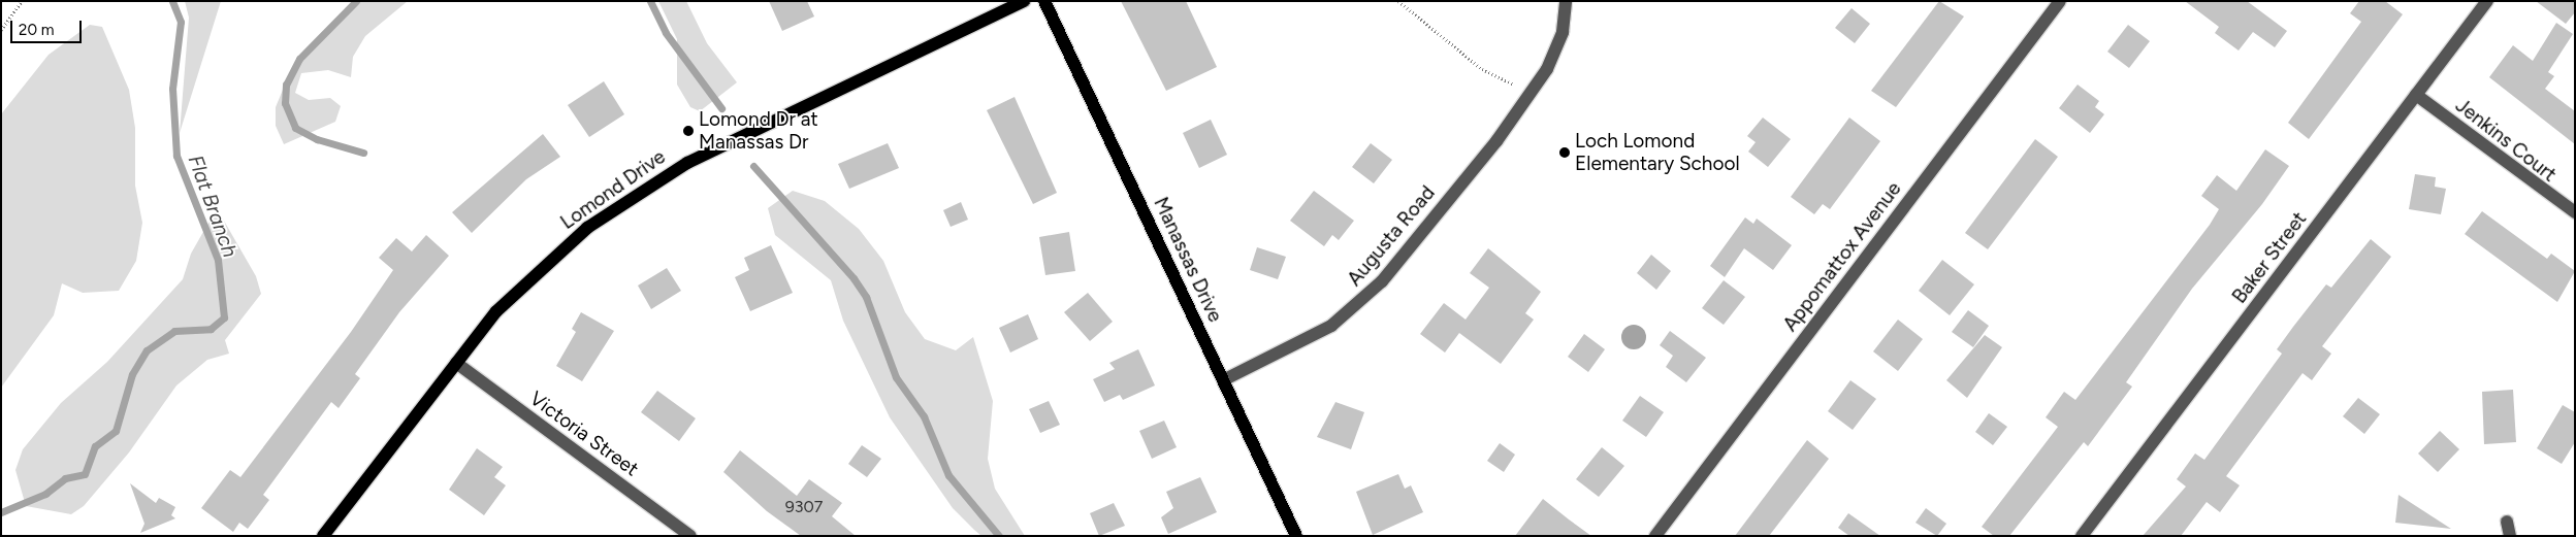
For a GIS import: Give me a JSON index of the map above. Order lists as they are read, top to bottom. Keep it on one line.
{"streets":{"main road":["Lomond Drive","Manassas Drive"],"street":["Jenkins Court","Augusta Road","Appomattox Avenue","Baker Street","Victoria Street"]},"crossings":[["Jenkins Court","Baker Street"],["Lomond Drive","Victoria Street"],["Augusta Road","Manassas Drive"]],"water":["Flat Branch"],"places":["Lomond Dr at Manassas Dr","Loch Lomond Elementary School"],"house_numbers":["9307"],"scale_bar":"20 m"}
